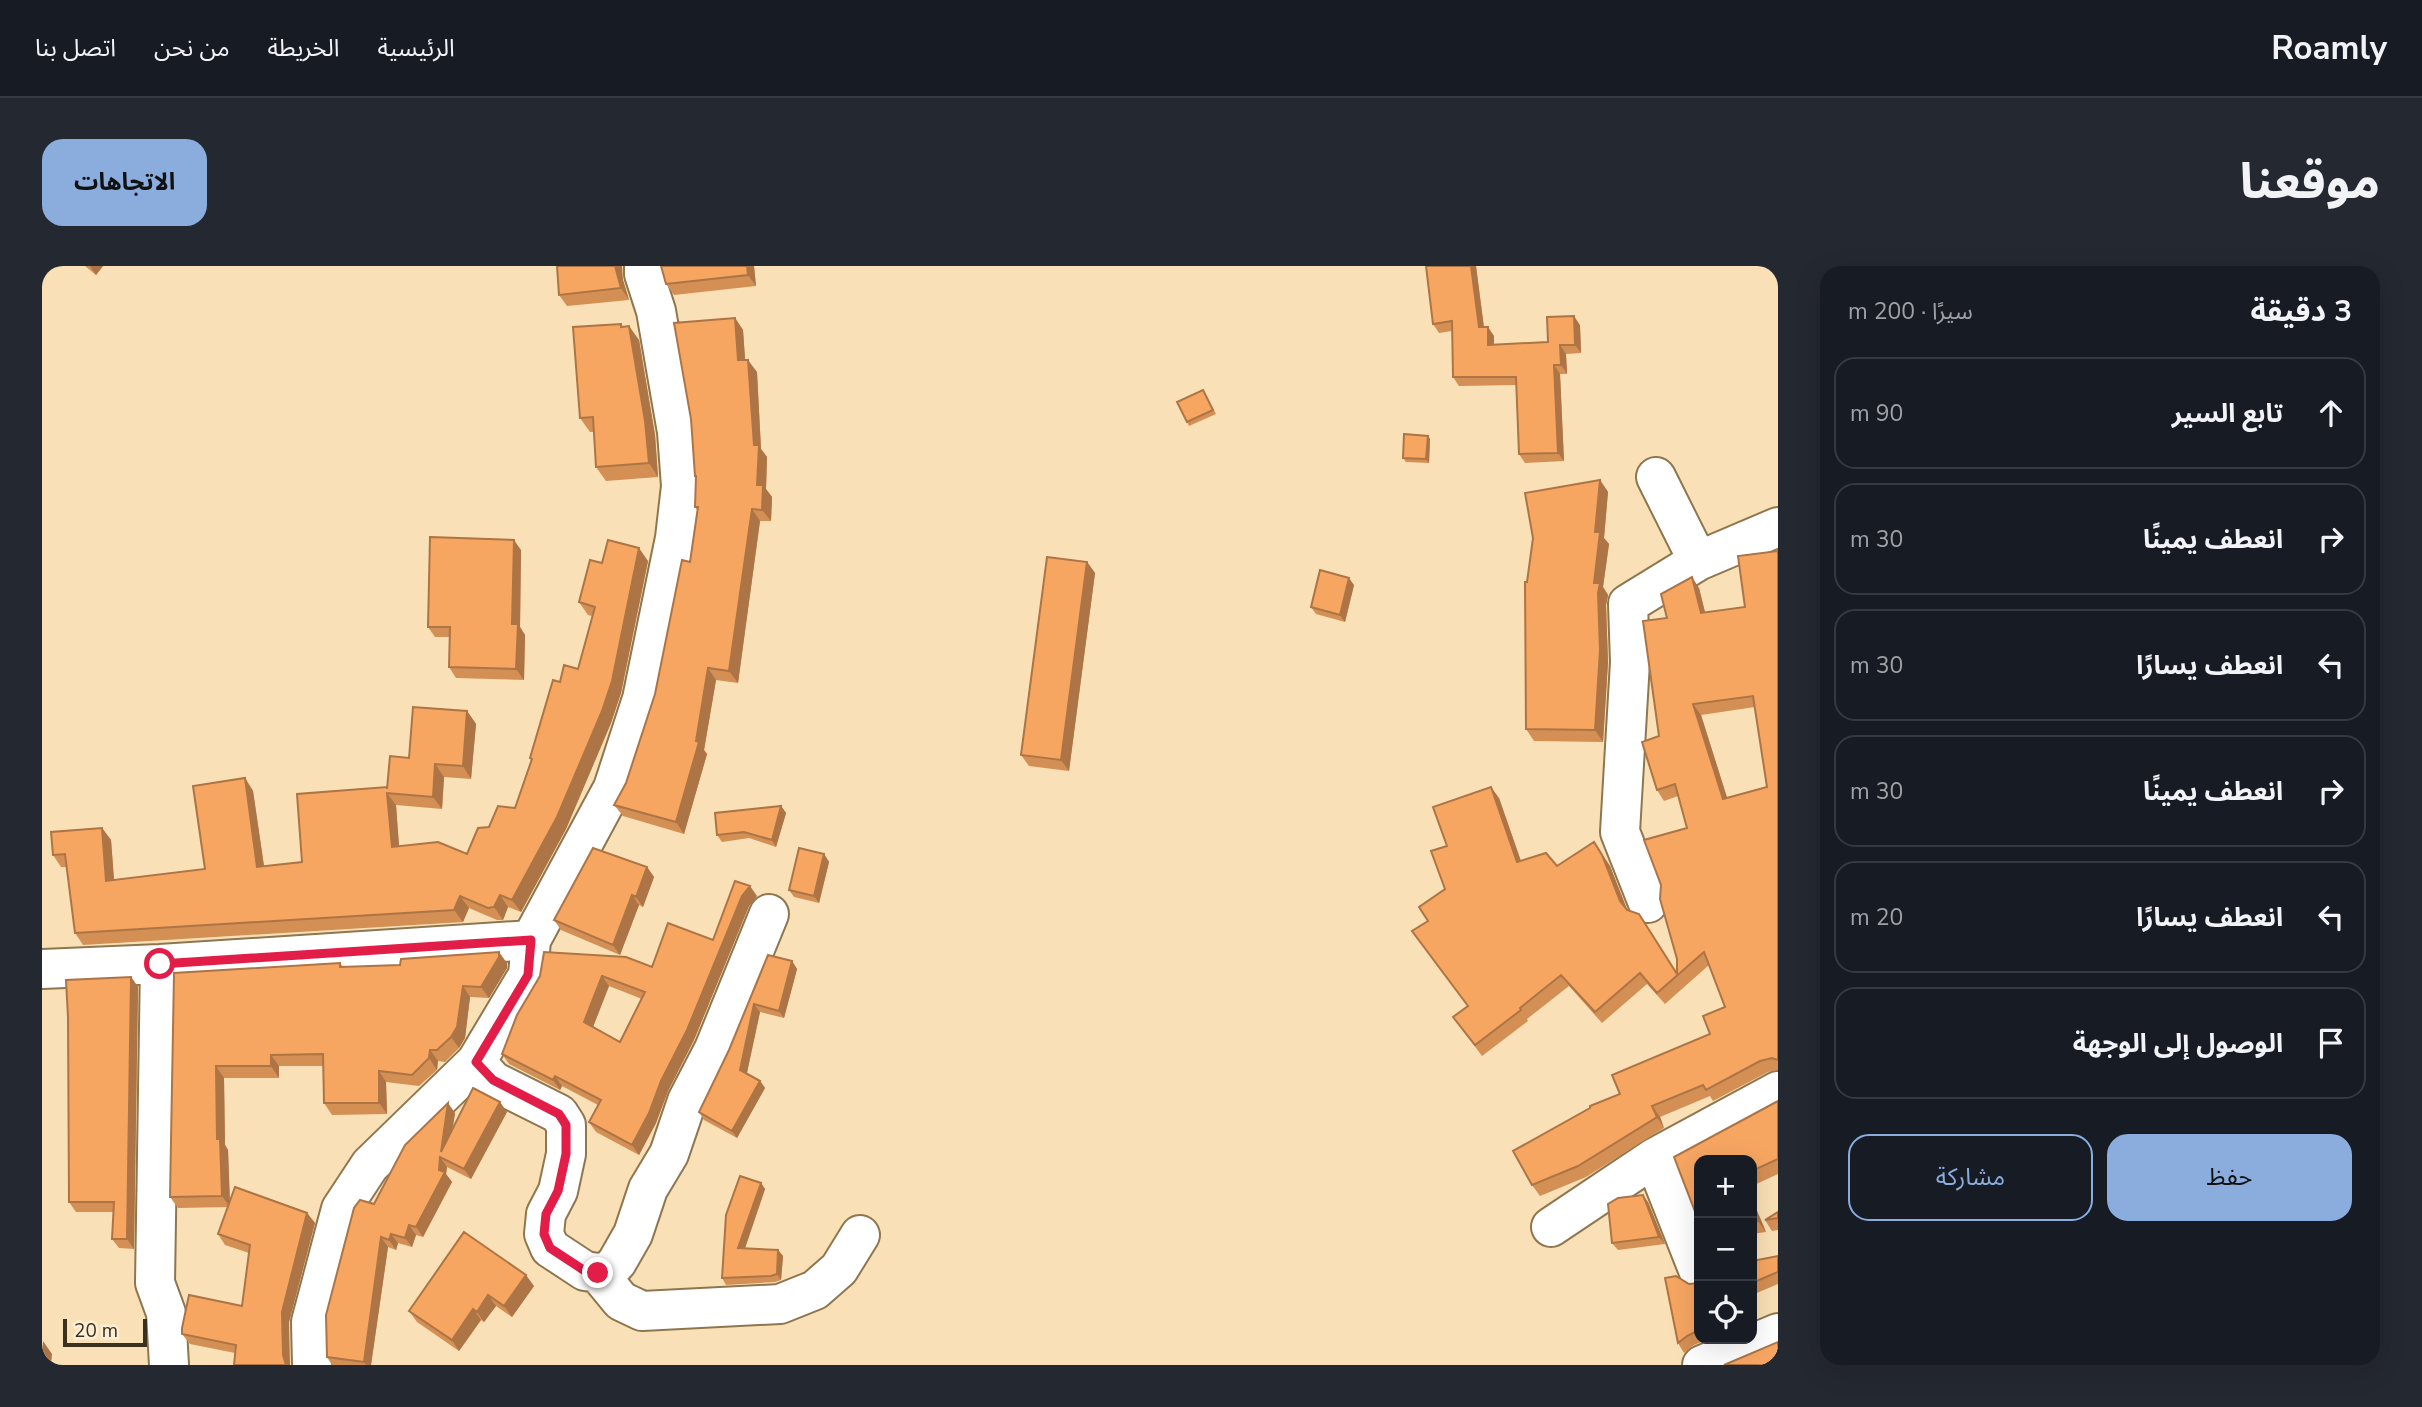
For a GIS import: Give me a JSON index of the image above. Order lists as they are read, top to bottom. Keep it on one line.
{"scale_bar":"20 m","page":{"header":"Roamly","nav":["الرئيسية","الخريطة","من نحن","اتصل بنا"],"title":"موقعنا","buttons":["الاتجاهات",["حفظ","مشاركة"]],"heading":["3 دقيقة","سيرًا · 200 m"],"list":[["تابع السير","90 m"],["انعطف يمينًا","30 m"],["انعطف يسارًا","30 m"],["انعطف يمينًا","30 m"],["انعطف يسارًا","20 m"],"الوصول إلى الوجهة"],"map_buttons":["+","−"],"scale":"20 m"}}
